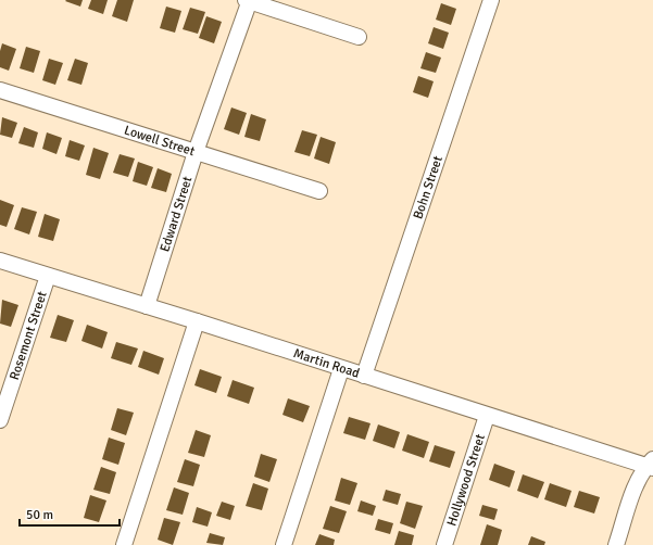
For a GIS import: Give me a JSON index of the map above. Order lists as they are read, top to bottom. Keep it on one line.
{"streets":{"street":["Lowell Street","Bohn Street","Edward Street","Rosemont Street","Martin Road","Hollywood Street"]},"crossings":[["Lowell Street","Edward Street"],["Bohn Street","Martin Road"],["Edward Street","Martin Road"],["Rosemont Street","Martin Road"],["Martin Road","Hollywood Street"]],"scale_bar":"50 m"}
